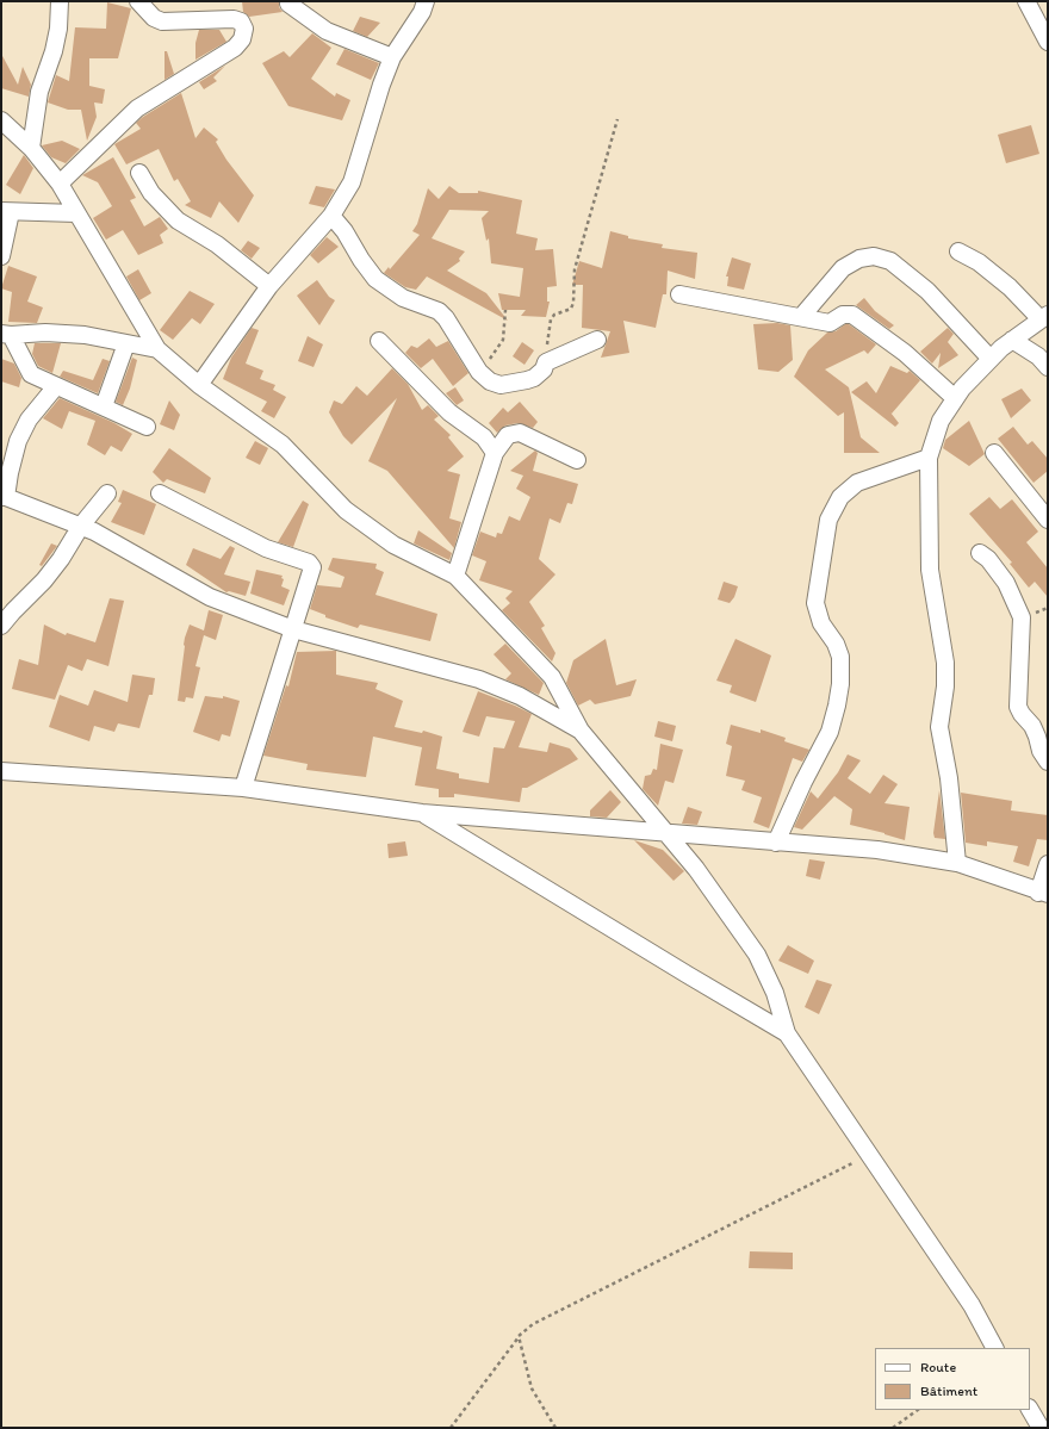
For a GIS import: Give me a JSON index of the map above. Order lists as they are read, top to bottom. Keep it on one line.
{"legend":["Route","Bâtiment"]}
